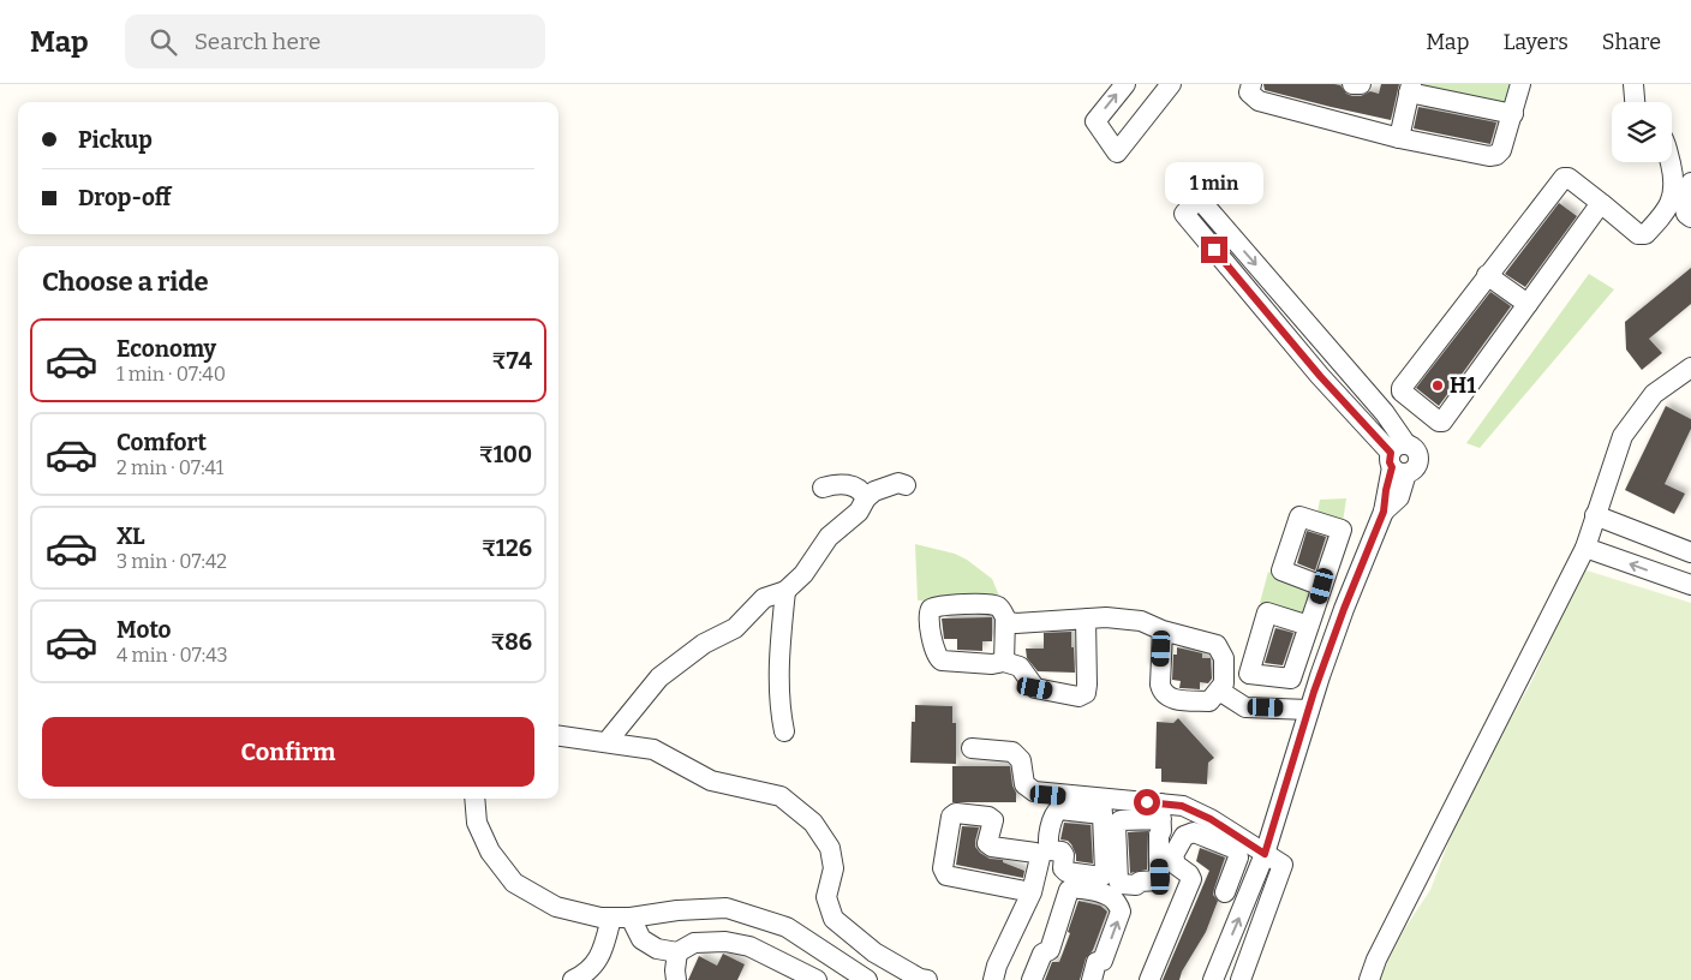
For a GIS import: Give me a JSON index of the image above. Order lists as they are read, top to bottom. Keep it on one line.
{"places":["H1"],"page":{"header":"Map","search":"Search here","nav":["Map","Layers","Share"],"banner":["Pickup","Drop-off"],"bubble":"1 min","heading":"Choose a ride","list":[{"name":"Economy","note":"1 min · 07:40","value":"₹74"},{"name":"Comfort","note":"2 min · 07:41","value":"₹100"},{"name":"XL","note":"3 min · 07:42","value":"₹126"},{"name":"Moto","note":"4 min · 07:43","value":"₹86"}],"buttons":"Confirm"}}
